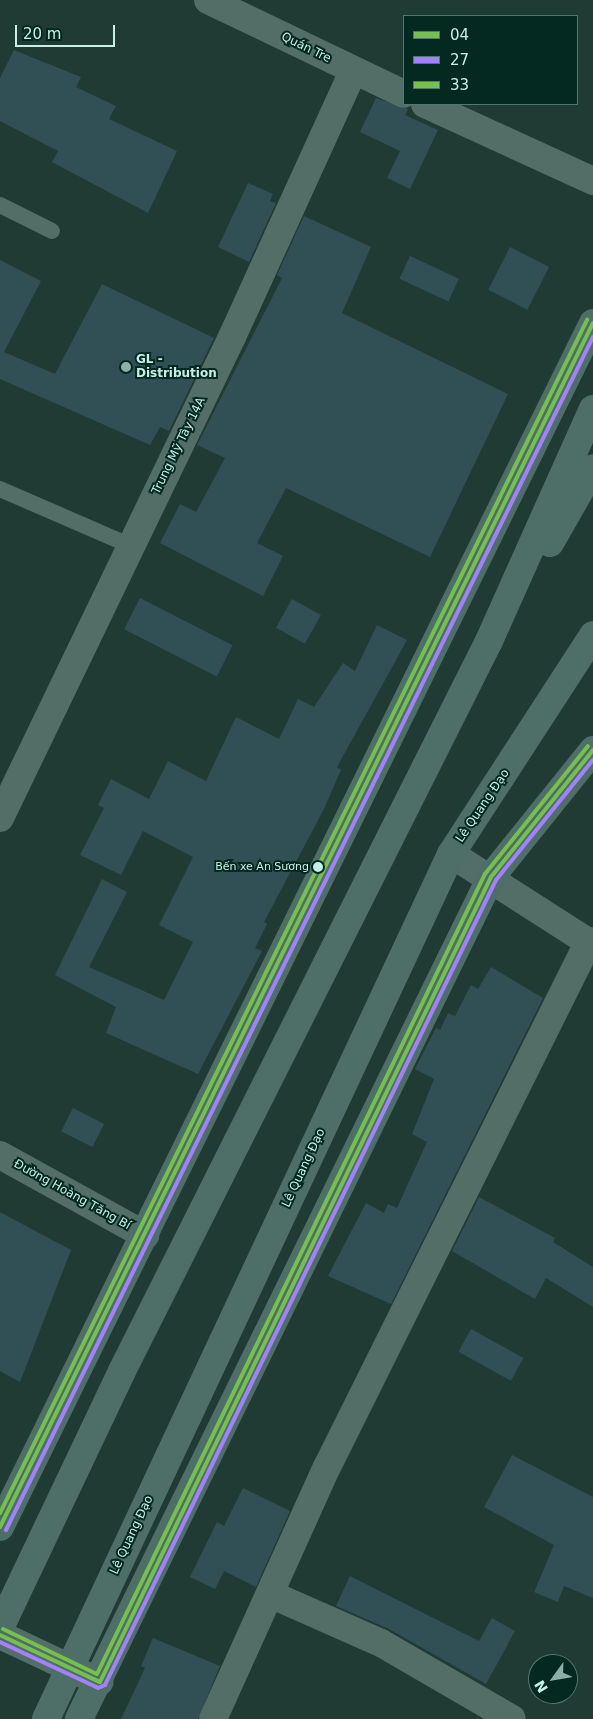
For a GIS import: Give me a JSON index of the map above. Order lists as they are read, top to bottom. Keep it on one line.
{"streets":{"highway":["Lê Quang Đạo"],"street":["Quán Tre","Trung Mỹ Tây 14A","Đường Hoàng Tăng Bí"]},"crossings":[["Quán Tre","Trung Mỹ Tây 14A"]],"places":["GL - Distribution","Bến xe An Sương"],"lines":["transit line 33","transit line 04","transit line 27"],"legend":["04","27","33"],"scale_bar":"20 m","north":"bottom left"}
